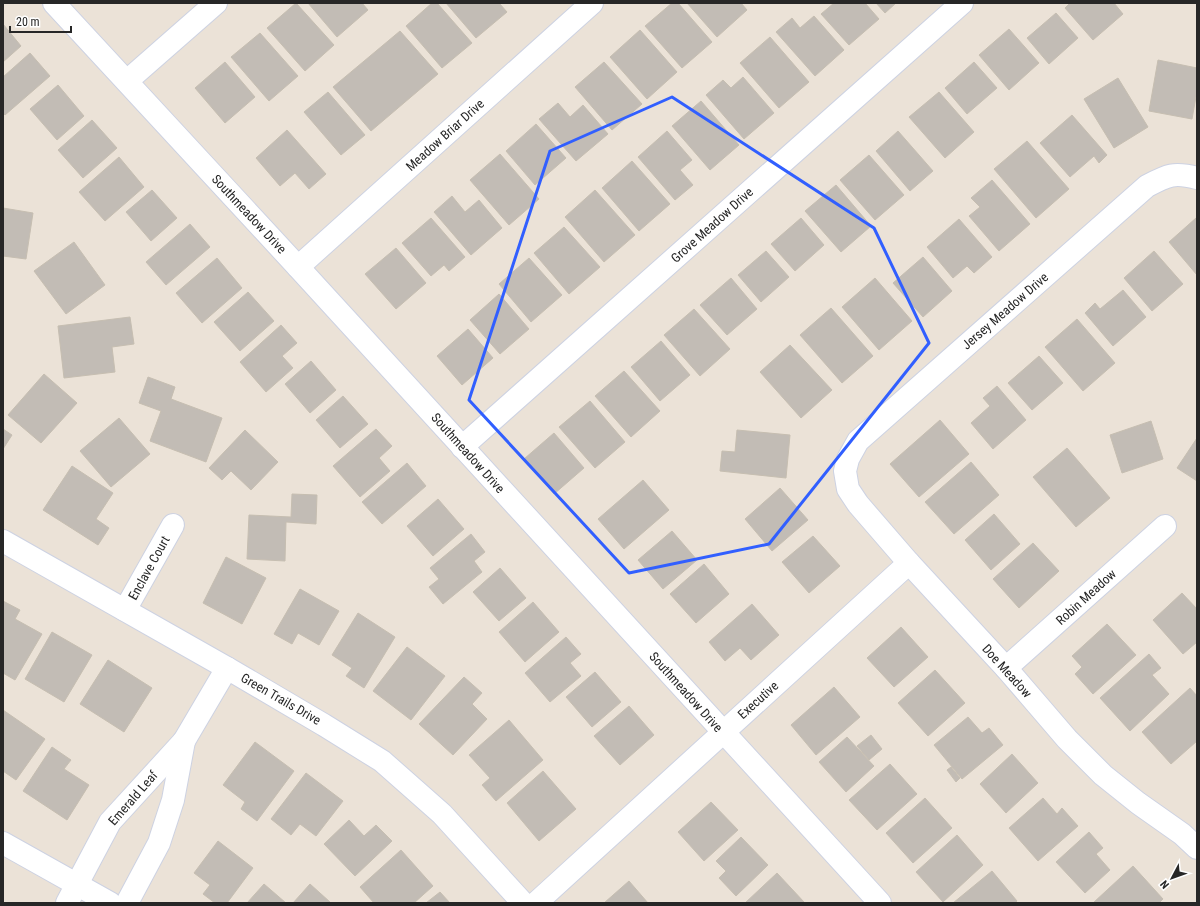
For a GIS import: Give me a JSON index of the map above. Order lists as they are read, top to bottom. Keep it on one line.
{"streets":{"street":["Meadow Briar Drive","Southmeadow Drive","Grove Meadow Drive","Jersey Meadow Drive","Enclave Court","Robin Meadow","Doe Meadow","Green Trails Drive","Executive","Emerald Leaf"]},"crossings":[["Meadow Briar Drive","Southmeadow Drive"],["Southmeadow Drive","Grove Meadow Drive"],["Southmeadow Drive","Executive"],["Jersey Meadow Drive","Doe Meadow"],["Enclave Court","Green Trails Drive"],["Robin Meadow","Doe Meadow"],["Doe Meadow","Executive"],["Green Trails Drive","Emerald Leaf"]],"scale_bar":"20 m","north":"bottom left"}
